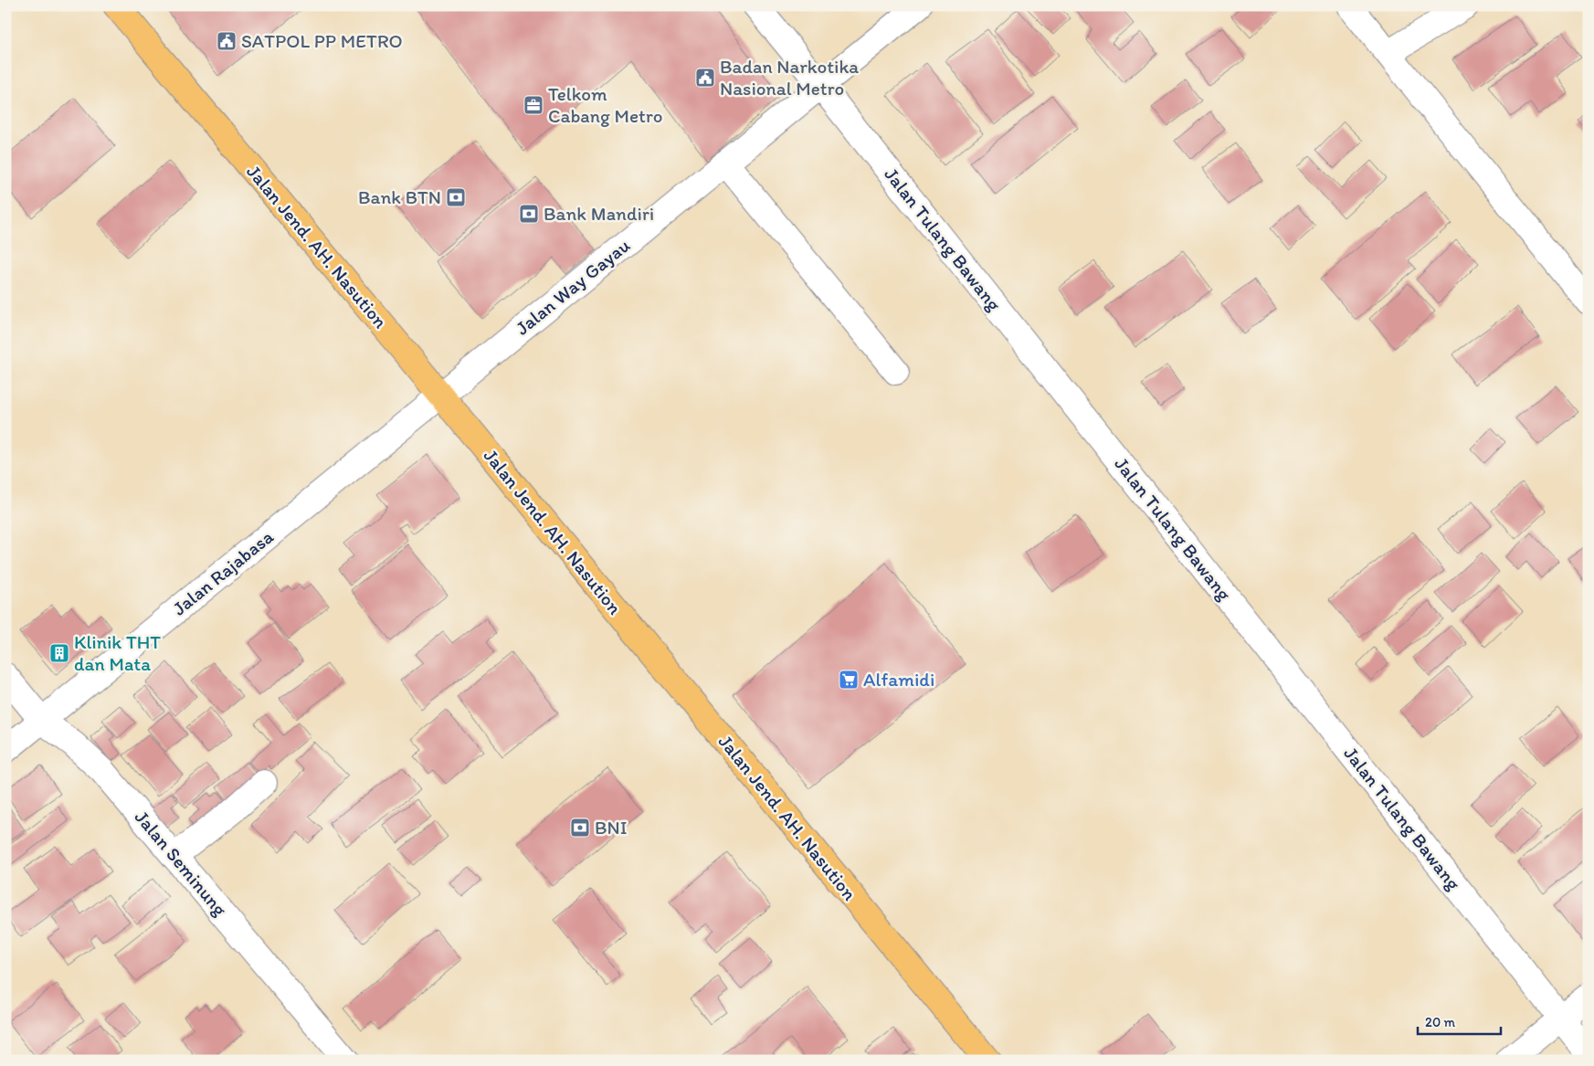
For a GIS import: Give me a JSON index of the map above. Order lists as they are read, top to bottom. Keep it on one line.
{"streets":{"highway":["Jalan Jend. AH. Nasution"],"street":["Jalan Tulang Bawang","Jalan Way Gayau","Jalan Rajabasa","Jalan Seminung"]},"crossings":[["Jalan Tulang Bawang","Jalan Way Gayau"],["Jalan Jend. AH. Nasution","Jalan Way Gayau"],["Jalan Jend. AH. Nasution","Jalan Rajabasa"],["Jalan Way Gayau","Jalan Rajabasa"],["Jalan Rajabasa","Jalan Seminung"]],"places":{"public building":["SATPOL PP METRO","Badan Narkotika Nasional Metro"],"office":["Telkom Cabang Metro"],"bank":["Bank BTN","Bank Mandiri","BNI"],"building":["Klinik THT dan Mata"],"supermarket":["Alfamidi"]},"scale_bar":"20 m"}
